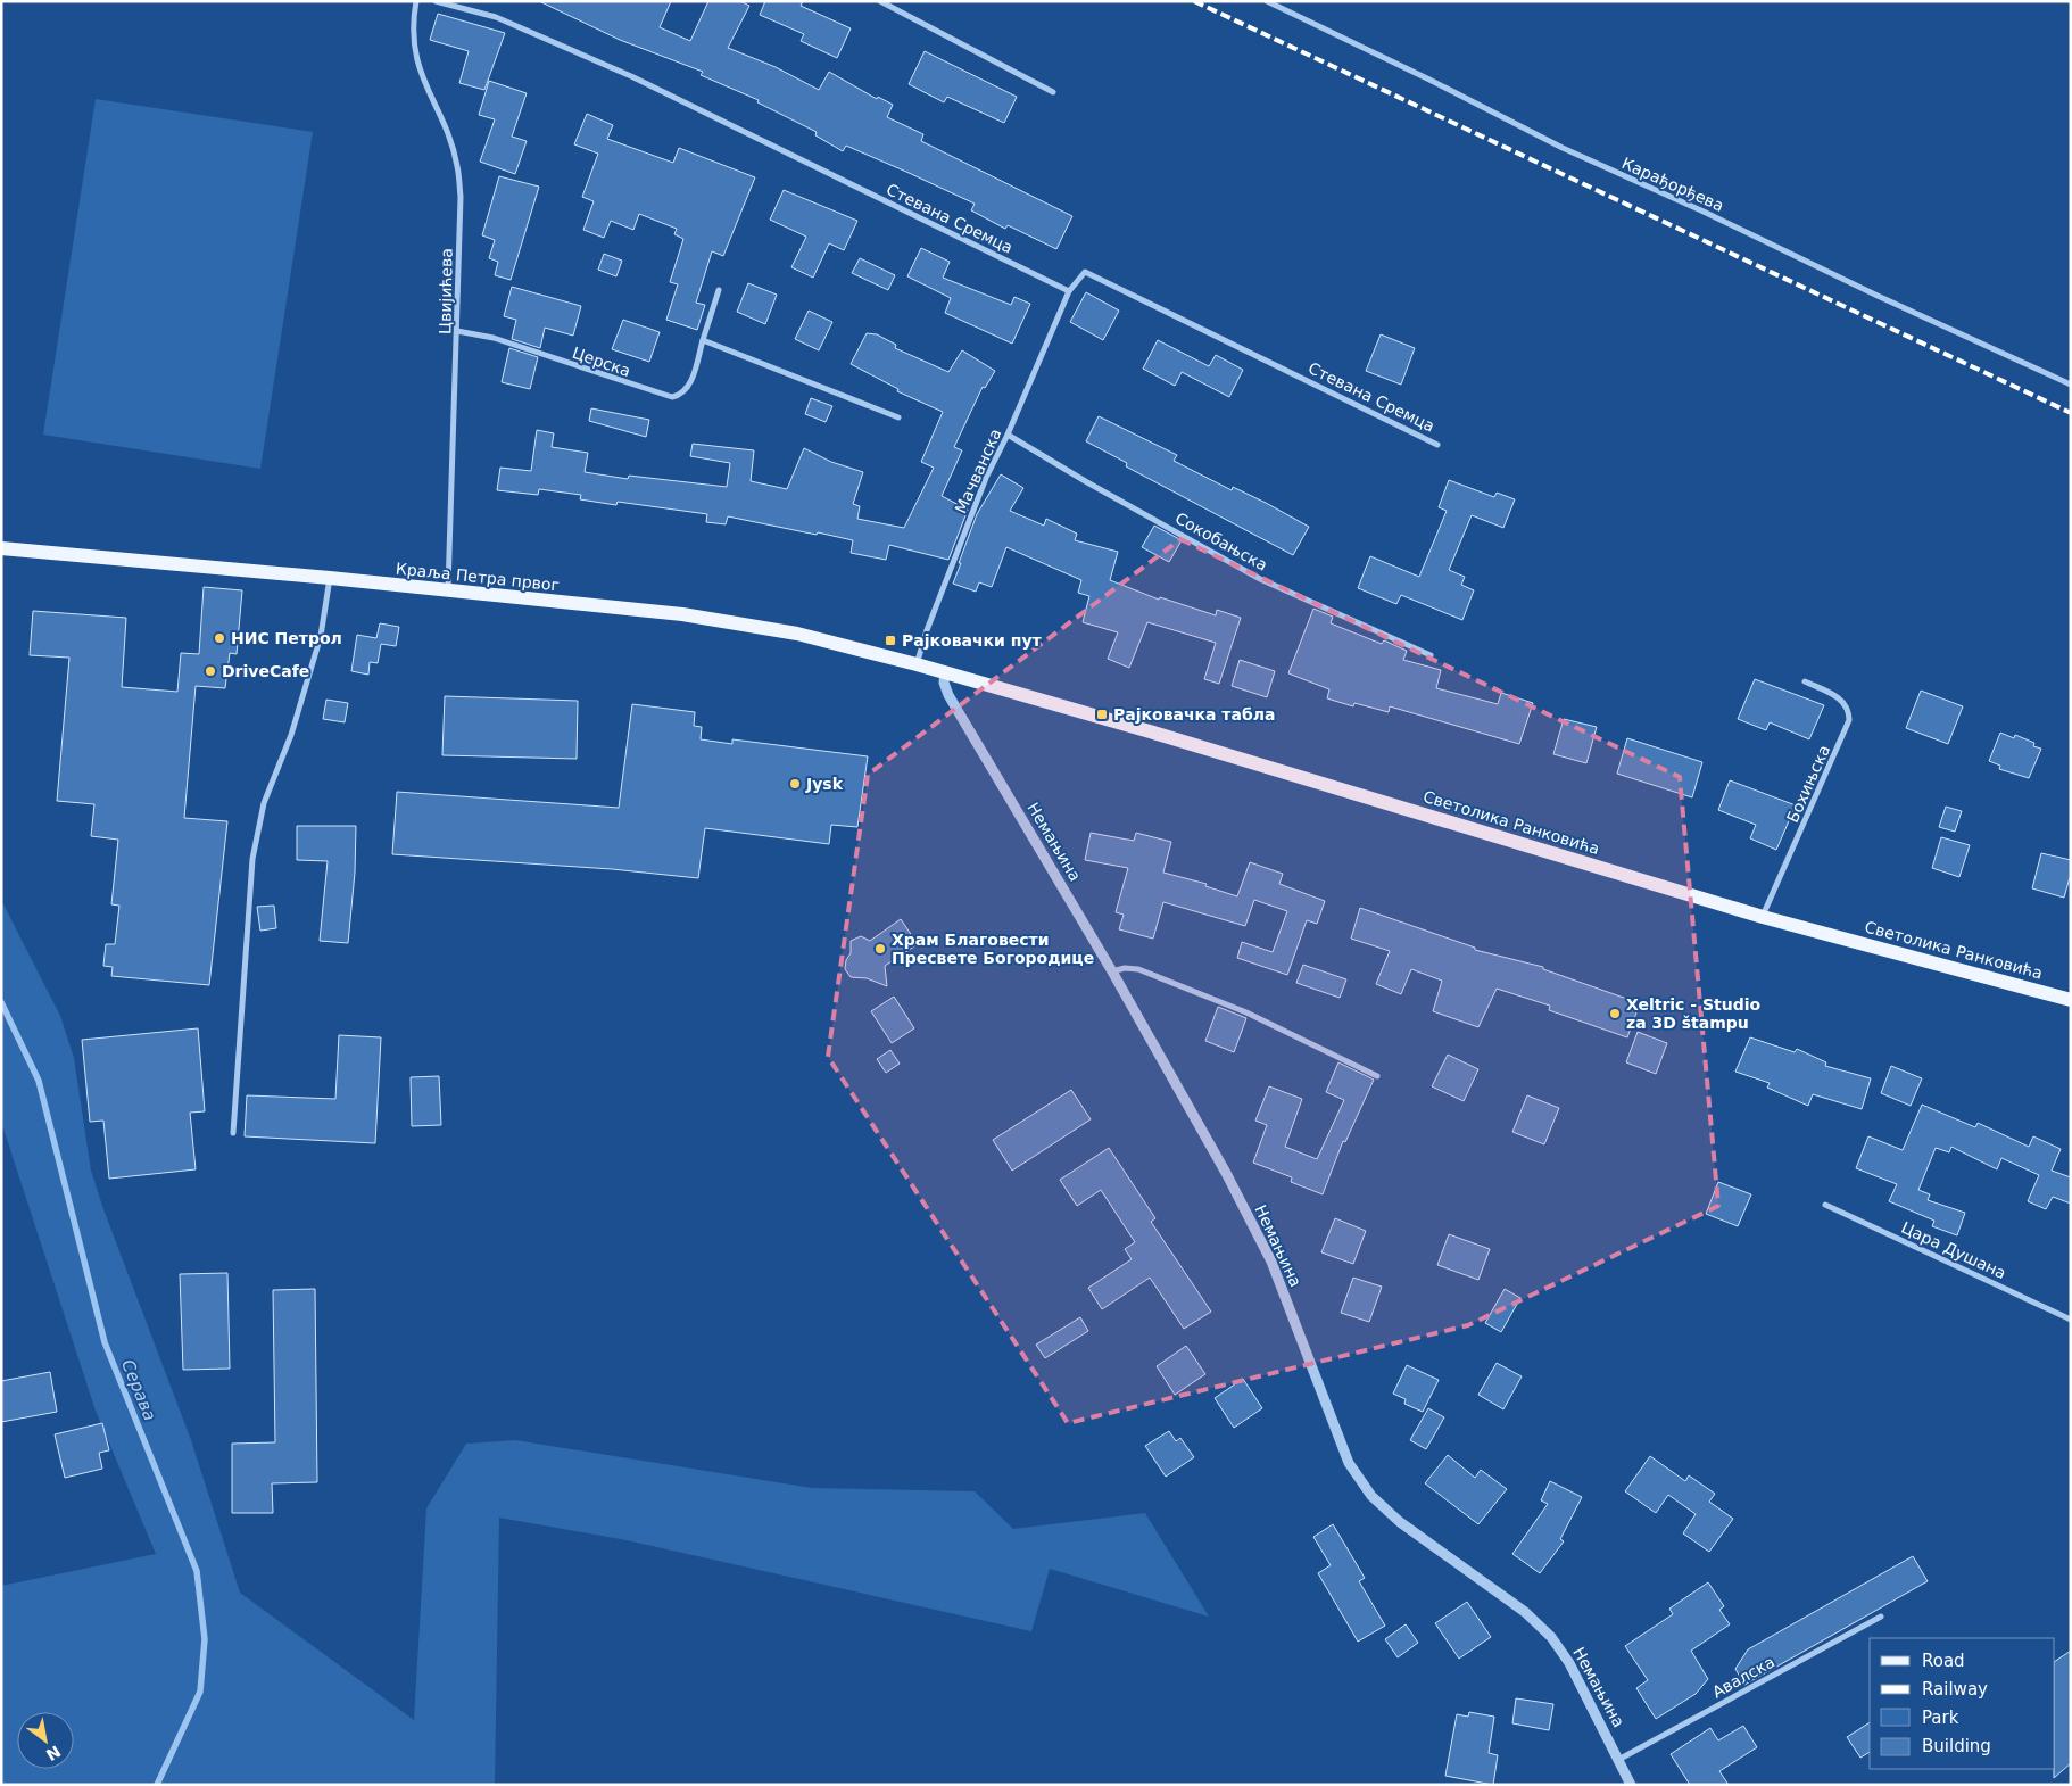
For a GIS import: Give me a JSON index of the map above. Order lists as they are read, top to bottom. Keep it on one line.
{"streets":{"main road":["Краља Петра првог","Светолика Ранковића"],"street":["Карађорђева","Стевана Сремца","Цвијићева","Церска","Мачванска","Сокобањска","Бохињска","Немањина","Цара Душана","Авалска"]},"crossings":[["Стевана Сремца","Мачванска"],["Цвијићева","Церска"],["Цвијићева","Краља Петра првог"],["Мачванска","Сокобањска"],["Мачванска","Краља Петра првог"],["Краља Петра првог","Светолика Ранковића"],["Краља Петра првог","Немањина"],["Бохињска","Светолика Ранковића"],["Светолика Ранковића","Немањина"],["Немањина","Авалска"]],"water":["Серава"],"places":{"other":["НИС Петрол","DriveCafe","Jysk","Храм Благовести Пресвете Богородице","Xeltric - Studio za 3D štampu"],"transit":["Рајковачки пут","Рајковачка табла"]},"legend":["Road","Railway","Park","Building"],"north":"bottom right"}
